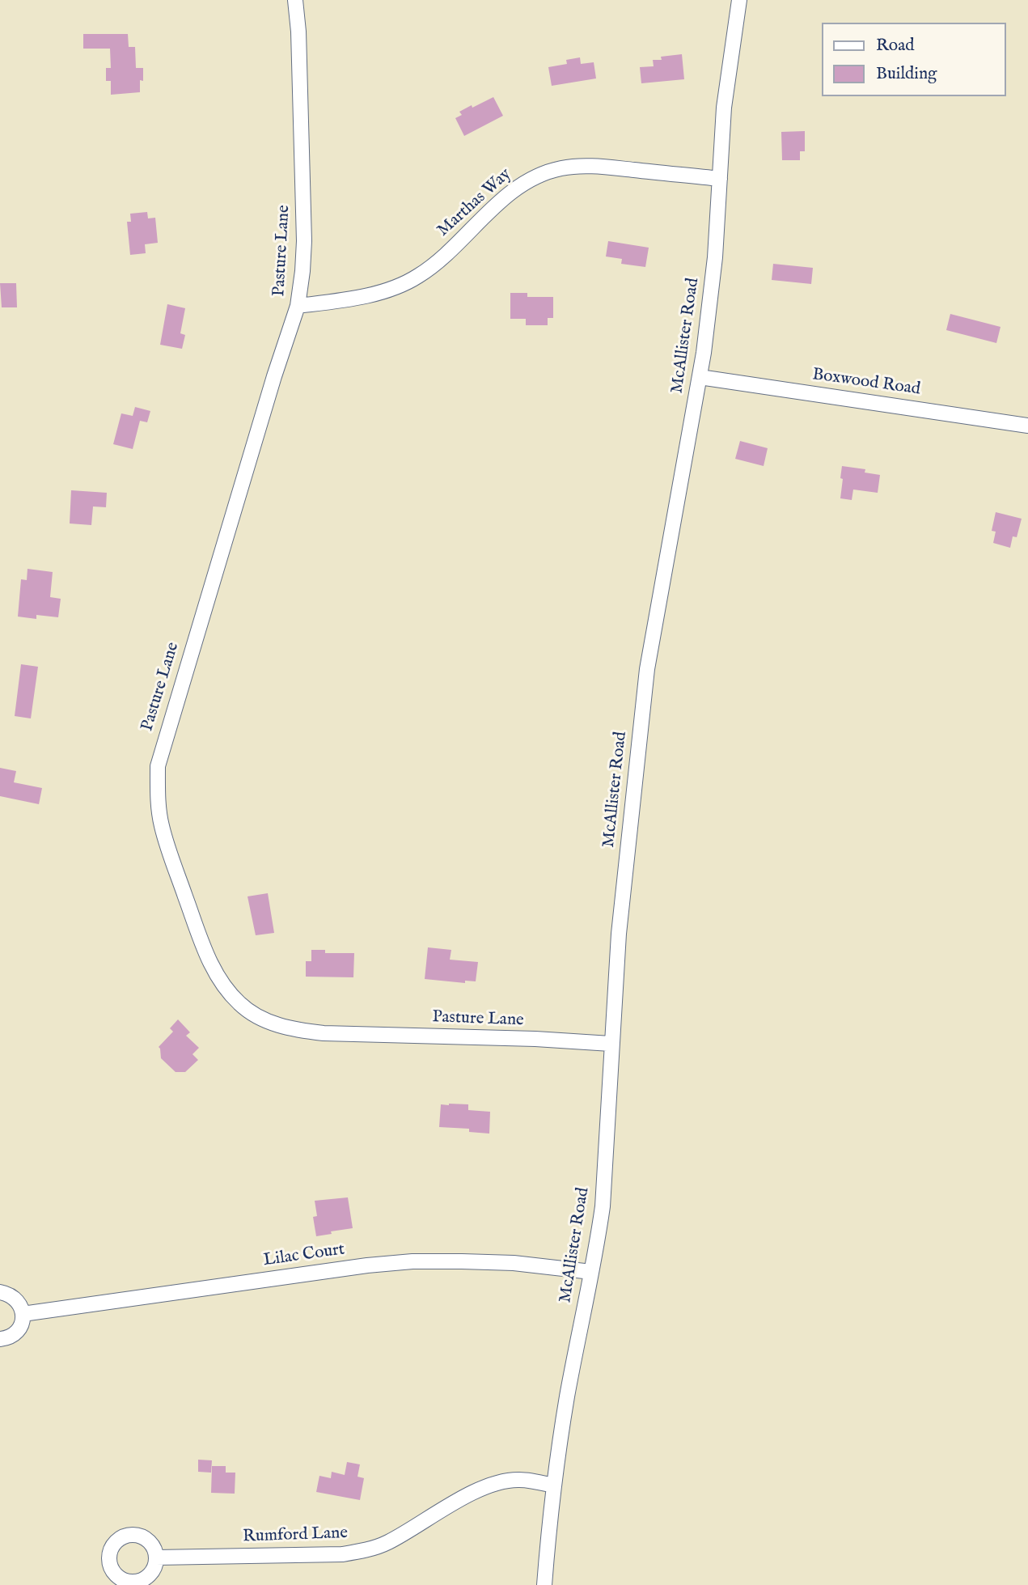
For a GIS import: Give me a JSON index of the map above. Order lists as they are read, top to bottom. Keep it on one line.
{"streets":{"street":["Marthas Way","Pasture Lane","McAllister Road","Boxwood Road","Lilac Court","Rumford Lane"]},"crossings":[["Marthas Way","Pasture Lane"],["Marthas Way","McAllister Road"],["Pasture Lane","McAllister Road"],["McAllister Road","Boxwood Road"],["McAllister Road","Lilac Court"],["McAllister Road","Rumford Lane"]],"legend":["Road","Building"]}
